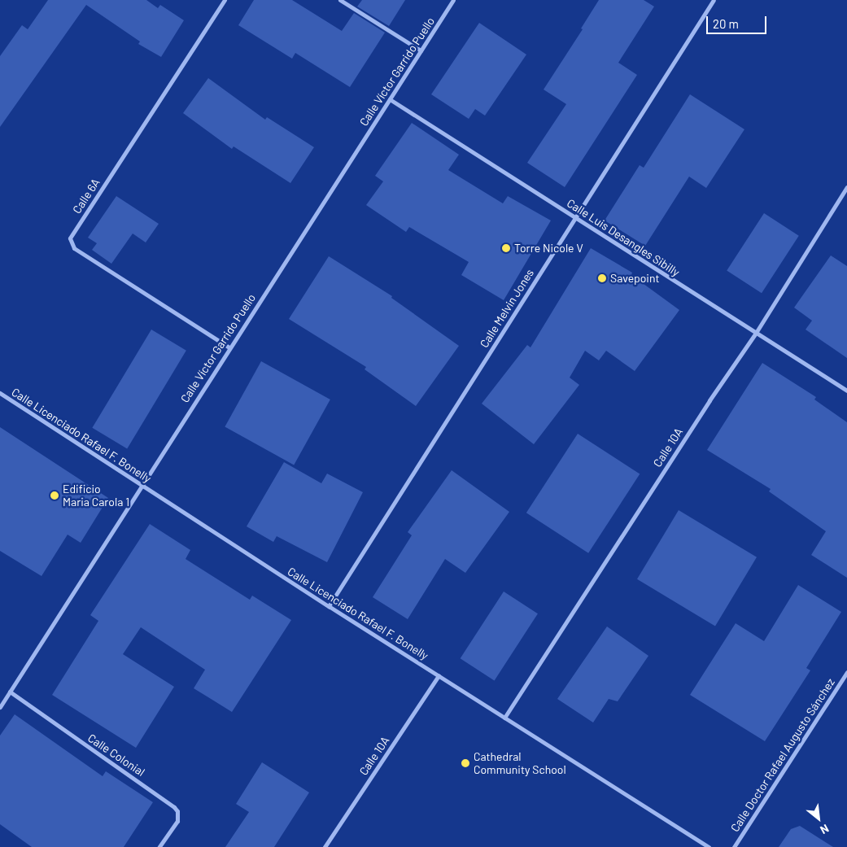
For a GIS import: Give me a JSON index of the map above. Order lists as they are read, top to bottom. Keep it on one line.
{"streets":{"street":["Calle Víctor Garrido Puello","Calle 6A","Calle Luis Desangles Sibilly","Calle Melvin Jones","Calle Licenciado Rafael F. Bonelly","Calle 10A","Calle Colonial","Calle Doctor Rafael Augusto Sánchez"]},"crossings":[["Calle Víctor Garrido Puello","Calle 6A"],["Calle Víctor Garrido Puello","Calle Luis Desangles Sibilly"],["Calle Víctor Garrido Puello","Calle Licenciado Rafael F. Bonelly"],["Calle Víctor Garrido Puello","Calle Colonial"],["Calle Luis Desangles Sibilly","Calle Melvin Jones"],["Calle Luis Desangles Sibilly","Calle 10A"],["Calle Melvin Jones","Calle Licenciado Rafael F. Bonelly"],["Calle Licenciado Rafael F. Bonelly","Calle 10A"]],"places":["Torre Nicole V","Savepoint","Edificio Maria Carola 1","Cathedral Community School"],"scale_bar":"20 m","north":"bottom right"}
